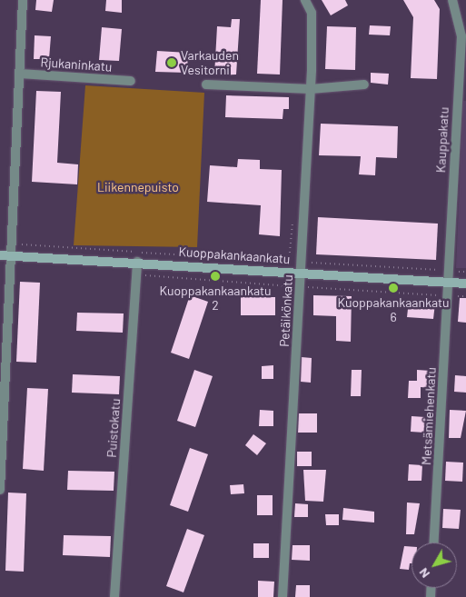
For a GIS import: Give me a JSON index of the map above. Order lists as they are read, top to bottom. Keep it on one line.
{"streets":{"main road":["Kuoppakankaankatu"],"street":["Rjukaninkatu","Kauppakatu","Petäikönkatu","Metsämiehenkatu","Puistokatu"]},"crossings":[["Kauppakatu","Kuoppakankaankatu"],["Kauppakatu","Metsämiehenkatu"],["Kuoppakankaankatu","Petäikönkatu"],["Kuoppakankaankatu","Metsämiehenkatu"],["Kuoppakankaankatu","Puistokatu"]],"parks":["Liikennepuisto"],"places":["Varkauden Vesitorni","Kuoppakankaankatu 2","Kuoppakankaankatu 6"],"north":"bottom left"}
